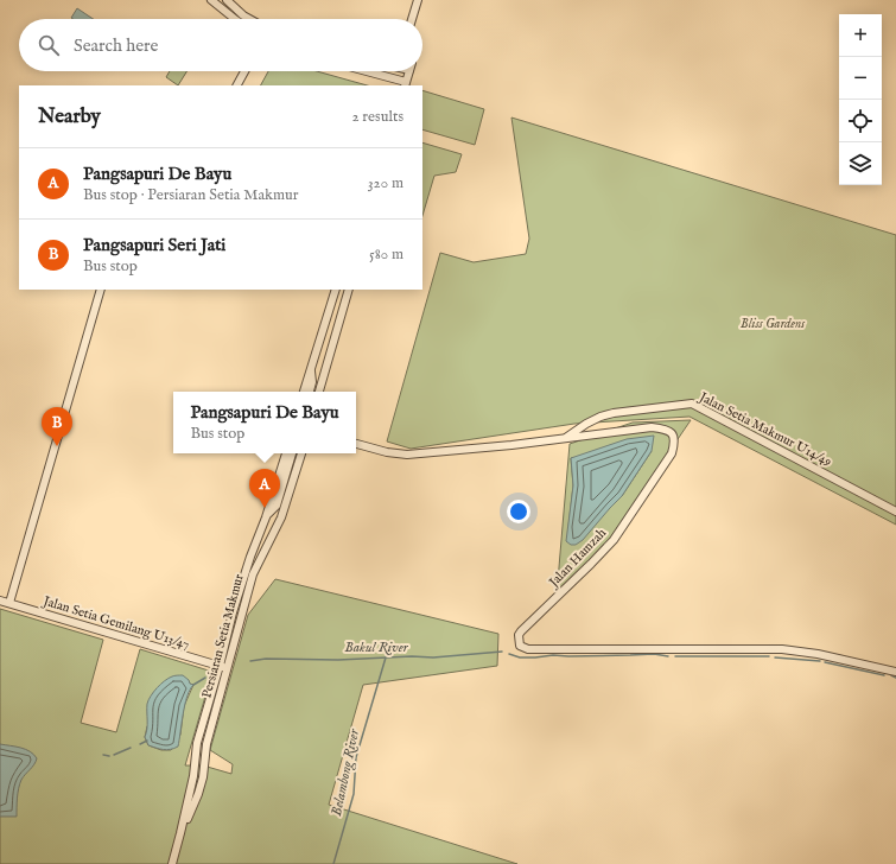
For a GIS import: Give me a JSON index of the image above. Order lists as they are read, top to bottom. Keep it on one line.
{"streets":{"street":["Jalan Setia Makmur U14/49","Jalan Hamzah","Jalan Setia Gemilang U13/47","Persiaran Setia Makmur"]},"crossings":[["Jalan Setia Makmur U14/49","Jalan Hamzah"],["Jalan Setia Gemilang U13/47","Persiaran Setia Makmur"]],"water":["Bakul River","Belambong River"],"parks":["Bliss Gardens"],"page":{"map_buttons":["+","−"],"search":"Search here","heading":["Nearby","2 results"],"list":[{"mark":"A","name":"Pangsapuri De Bayu","note":"Bus stop · Persiaran Setia Makmur","value":"320 m"},{"mark":"B","name":"Pangsapuri Seri Jati","note":"Bus stop","value":"580 m"}],"popup":["Pangsapuri De Bayu","Bus stop"],"pins":["B","A"]}}
